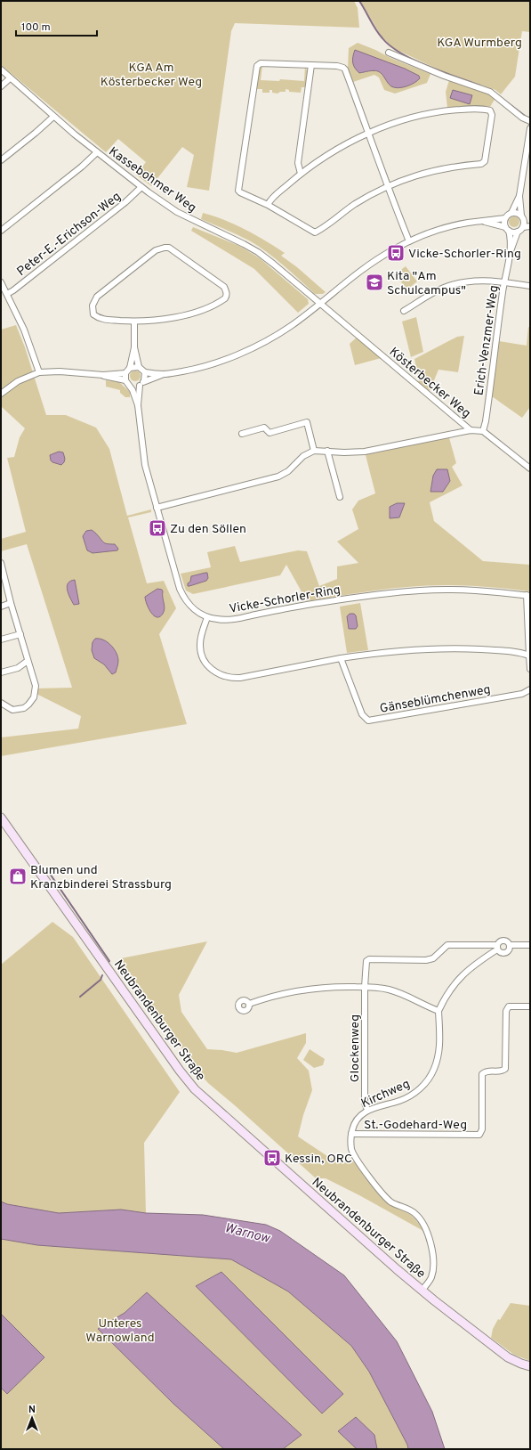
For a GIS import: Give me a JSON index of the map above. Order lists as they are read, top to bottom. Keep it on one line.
{"streets":{"main road":["Neubrandenburger Straße"],"street":["Kassebohmer Weg","Peter-E.-Erichson-Weg","Erich-Venzmer-Weg","Kösterbecker Weg","Vicke-Schorler-Ring","Gänseblümchenweg","Glockenweg","Kirchweg","St.-Godehard-Weg"]},"crossings":[["Kassebohmer Weg","Peter-E.-Erichson-Weg"],["Kassebohmer Weg","Kösterbecker Weg"],["Erich-Venzmer-Weg","Kösterbecker Weg"],["Neubrandenburger Straße","Kirchweg"],["Glockenweg","Kirchweg"],["Kirchweg","St.-Godehard-Weg"]],"water":["Warnow"],"parks":["KGA Wurmberg","KGA Am Kösterbecker Weg","Unteres Warnowland"],"places":{"bus stop":["Vicke-Schorler-Ring","Zu den Söllen","Kessin, ORC"],"school or university":["Kita \"Am Schulcampus\""],"shop":["Blumen und Kranzbinderei Strassburg"]},"scale_bar":"100 m","north":"top"}
